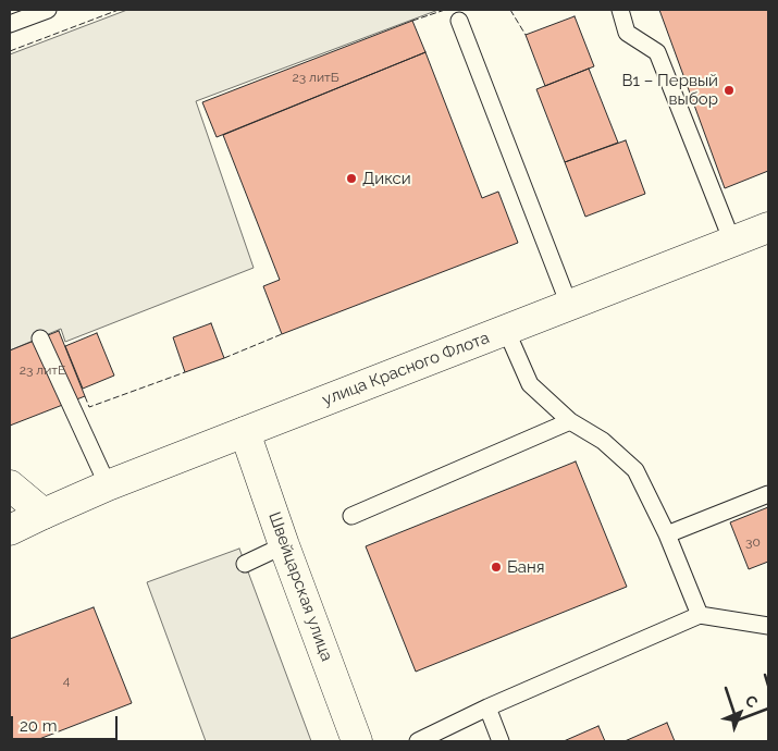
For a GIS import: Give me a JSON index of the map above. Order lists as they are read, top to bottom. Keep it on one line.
{"streets":{"street":["улица Красного Флота","Швейцарская улица"]},"crossings":[["улица Красного Флота","Швейцарская улица"]],"places":["В1 – Первый выбор","Дикси","Баня"],"house_numbers":["23 литБ","23 литЕ","30","4"],"scale_bar":"20 m","north":"top right"}
